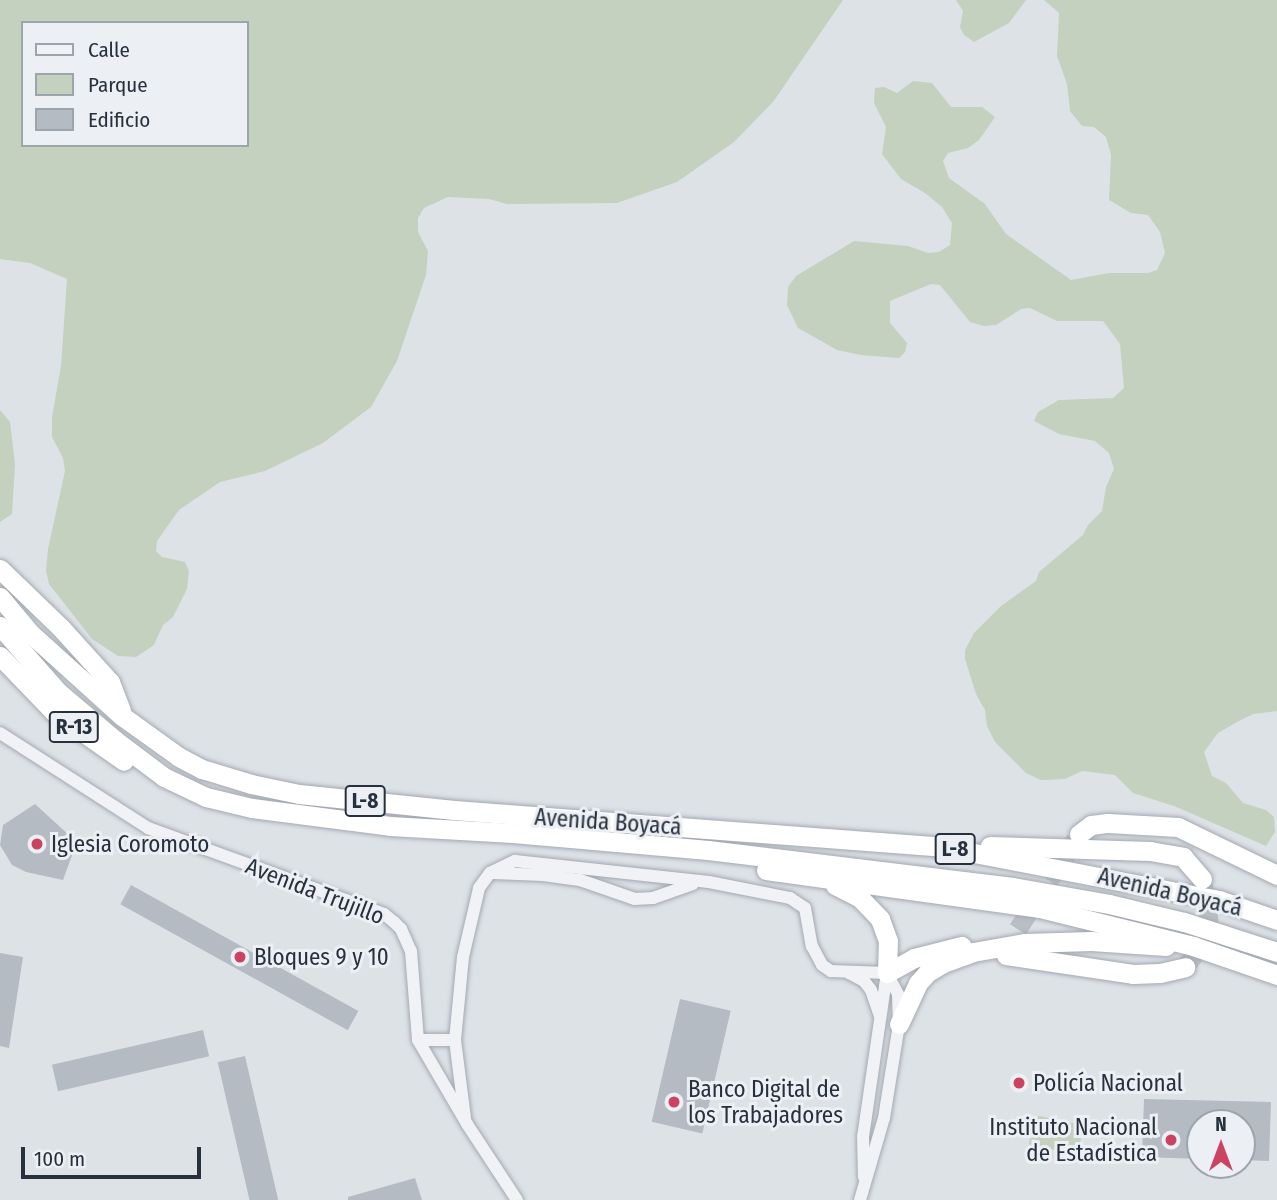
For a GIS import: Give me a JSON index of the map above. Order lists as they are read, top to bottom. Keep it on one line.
{"streets":{"highway":["R-13","L-8","Avenida Boyacá"],"street":["Avenida Trujillo"]},"crossings":[["R-13","Avenida Boyacá"]],"places":["Iglesia Coromoto","Bloques 9 y 10","Policía Nacional","Banco Digital de los Trabajadores","Instituto Nacional de Estadística"],"legend":["Calle","Parque","Edificio"],"scale_bar":"100 m","north":"top"}
